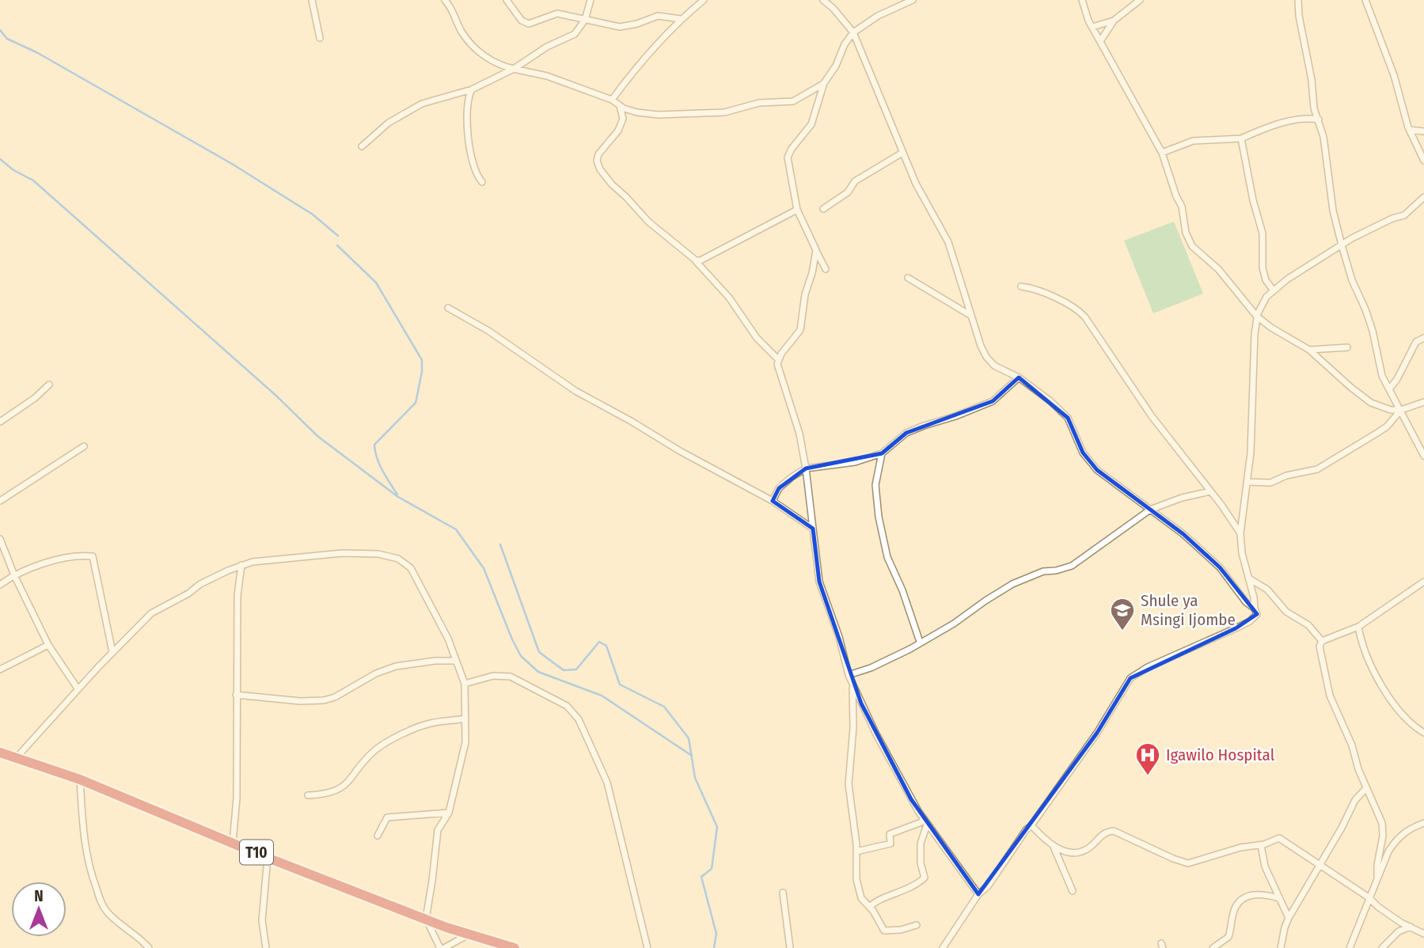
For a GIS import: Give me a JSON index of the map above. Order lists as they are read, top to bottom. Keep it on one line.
{"streets":{"highway":["T10"]},"places":{"school or university":["Shule ya Msingi Ijombe"],"hospital":["Igawilo Hospital"]},"north":"top"}
